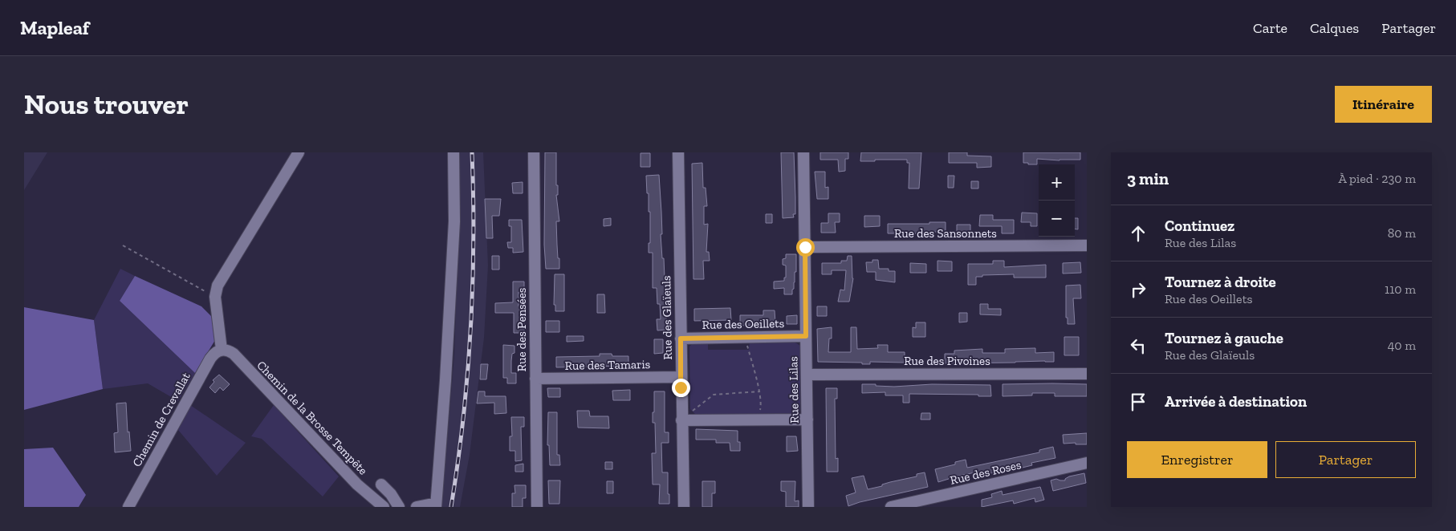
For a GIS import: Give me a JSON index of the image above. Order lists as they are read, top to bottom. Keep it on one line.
{"streets":{"street":["Rue des Sansonnets","Rue des Glaïeuls","Rue des Oeillets","Rue des Pensées","Rue des Pivoines","Rue des Tamaris","Rue des Lilas","Chemin de la Brosse Tempête","Chemin de Crevallat","Rue des Roses"]},"crossings":[["Rue des Sansonnets","Rue des Lilas"],["Rue des Glaïeuls","Rue des Oeillets"],["Rue des Glaïeuls","Rue des Tamaris"],["Rue des Oeillets","Rue des Lilas"],["Rue des Pensées","Rue des Tamaris"],["Rue des Pivoines","Rue des Lilas"],["Chemin de la Brosse Tempête","Chemin de Crevallat"]],"page":{"header":"Mapleaf","nav":["Carte","Calques","Partager"],"buttons":["Itinéraire",["Enregistrer","Partager"]],"title":"Nous trouver","heading":["3 min","À pied · 230 m"],"map_buttons":["+","−"],"list":[["Continuez","Rue des Lilas","80 m"],["Tournez à droite","Rue des Oeillets","110 m"],["Tournez à gauche","Rue des Glaïeuls","40 m"],"Arrivée à destination"]}}
